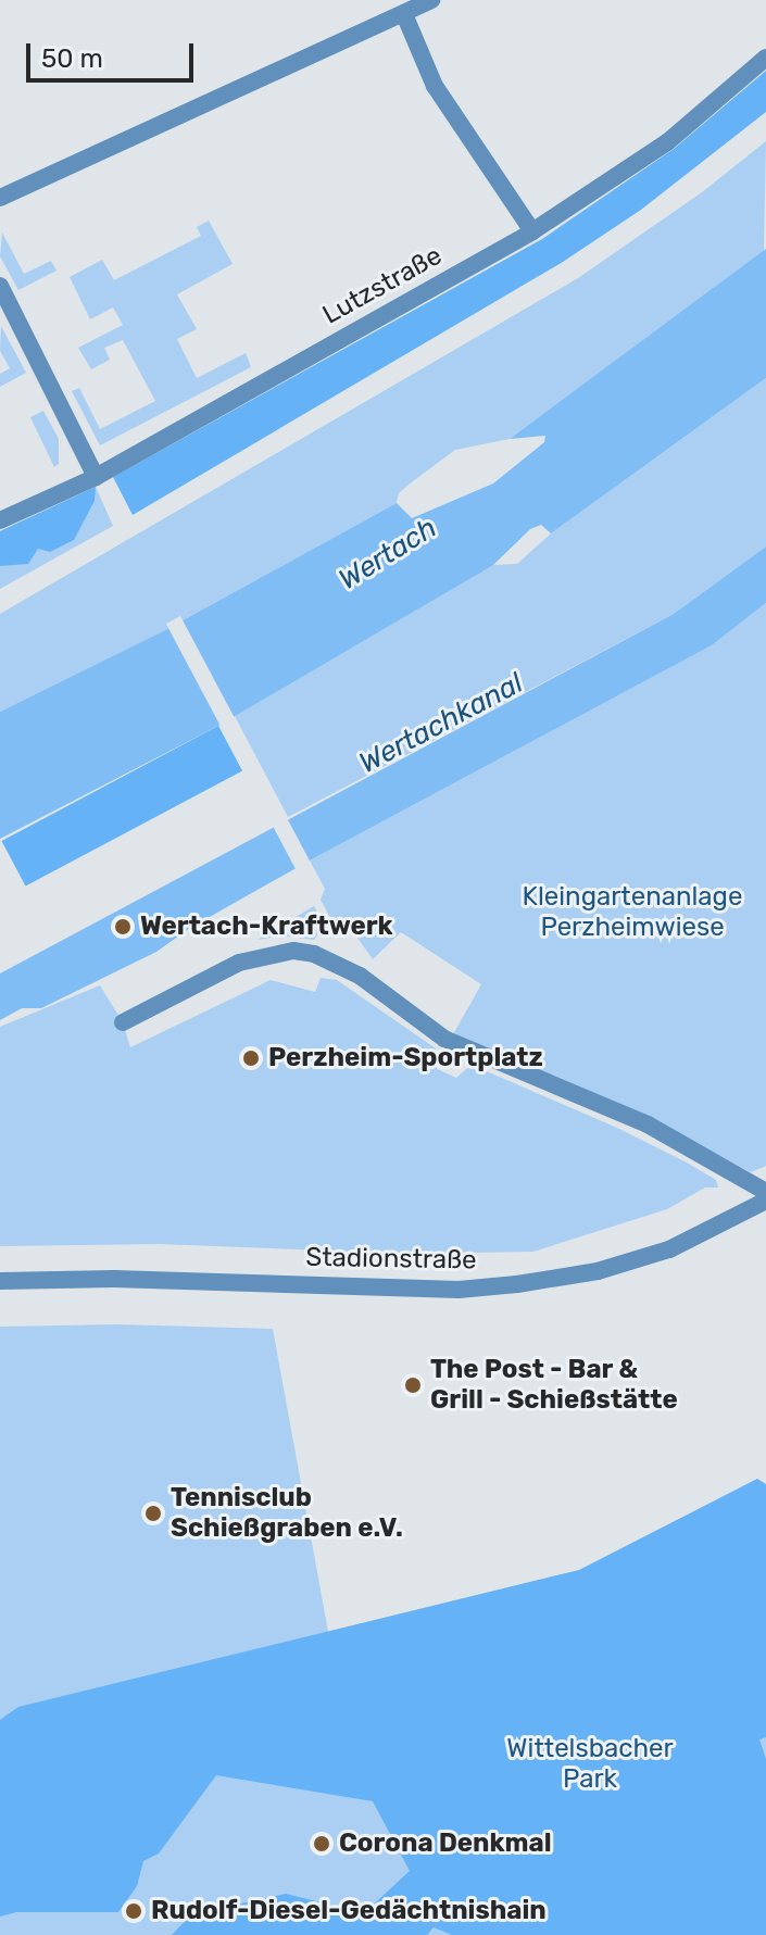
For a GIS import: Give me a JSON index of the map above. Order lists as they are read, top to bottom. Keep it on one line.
{"streets":{"street":["Lutzstraße","Stadionstraße"]},"water":["Wertach","Wertachkanal"],"parks":["Kleingartenanlage Perzheimwiese","Wittelsbacher Park"],"places":["Wertach-Kraftwerk","Perzheim-Sportplatz","The Post - Bar & Grill - Schießstätte","Tennisclub Schießgraben e.V.","Corona Denkmal","Rudolf-Diesel-Gedächtnishain"],"scale_bar":"50 m"}
